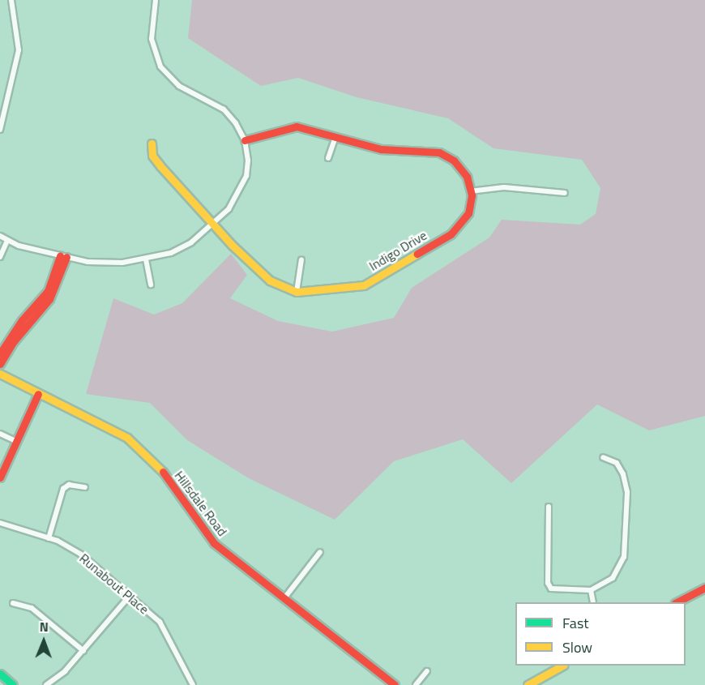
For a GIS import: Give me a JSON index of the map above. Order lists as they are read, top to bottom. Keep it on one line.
{"streets":{"street":["Indigo Drive","Hillsdale Road","Runabout Place"]},"legend":["Fast","Slow"],"north":"top"}
